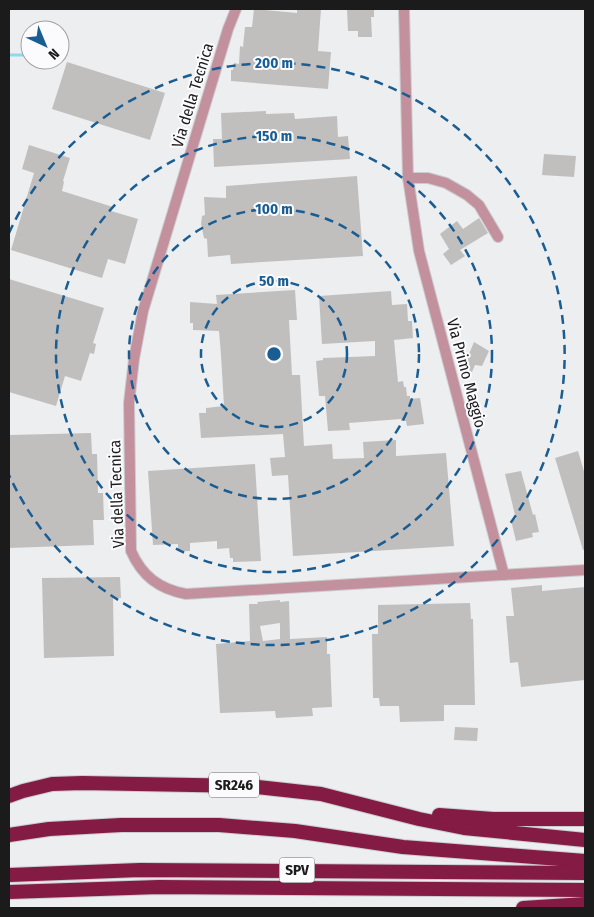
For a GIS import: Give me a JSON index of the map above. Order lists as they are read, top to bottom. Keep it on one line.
{"streets":{"highway":["SR246","SPV"],"street":["Via della Tecnica","Via Primo Maggio"]},"crossings":[["Via della Tecnica","Via Primo Maggio"]],"north":"bottom right","rings":["200 m","150 m","100 m","50 m"]}
